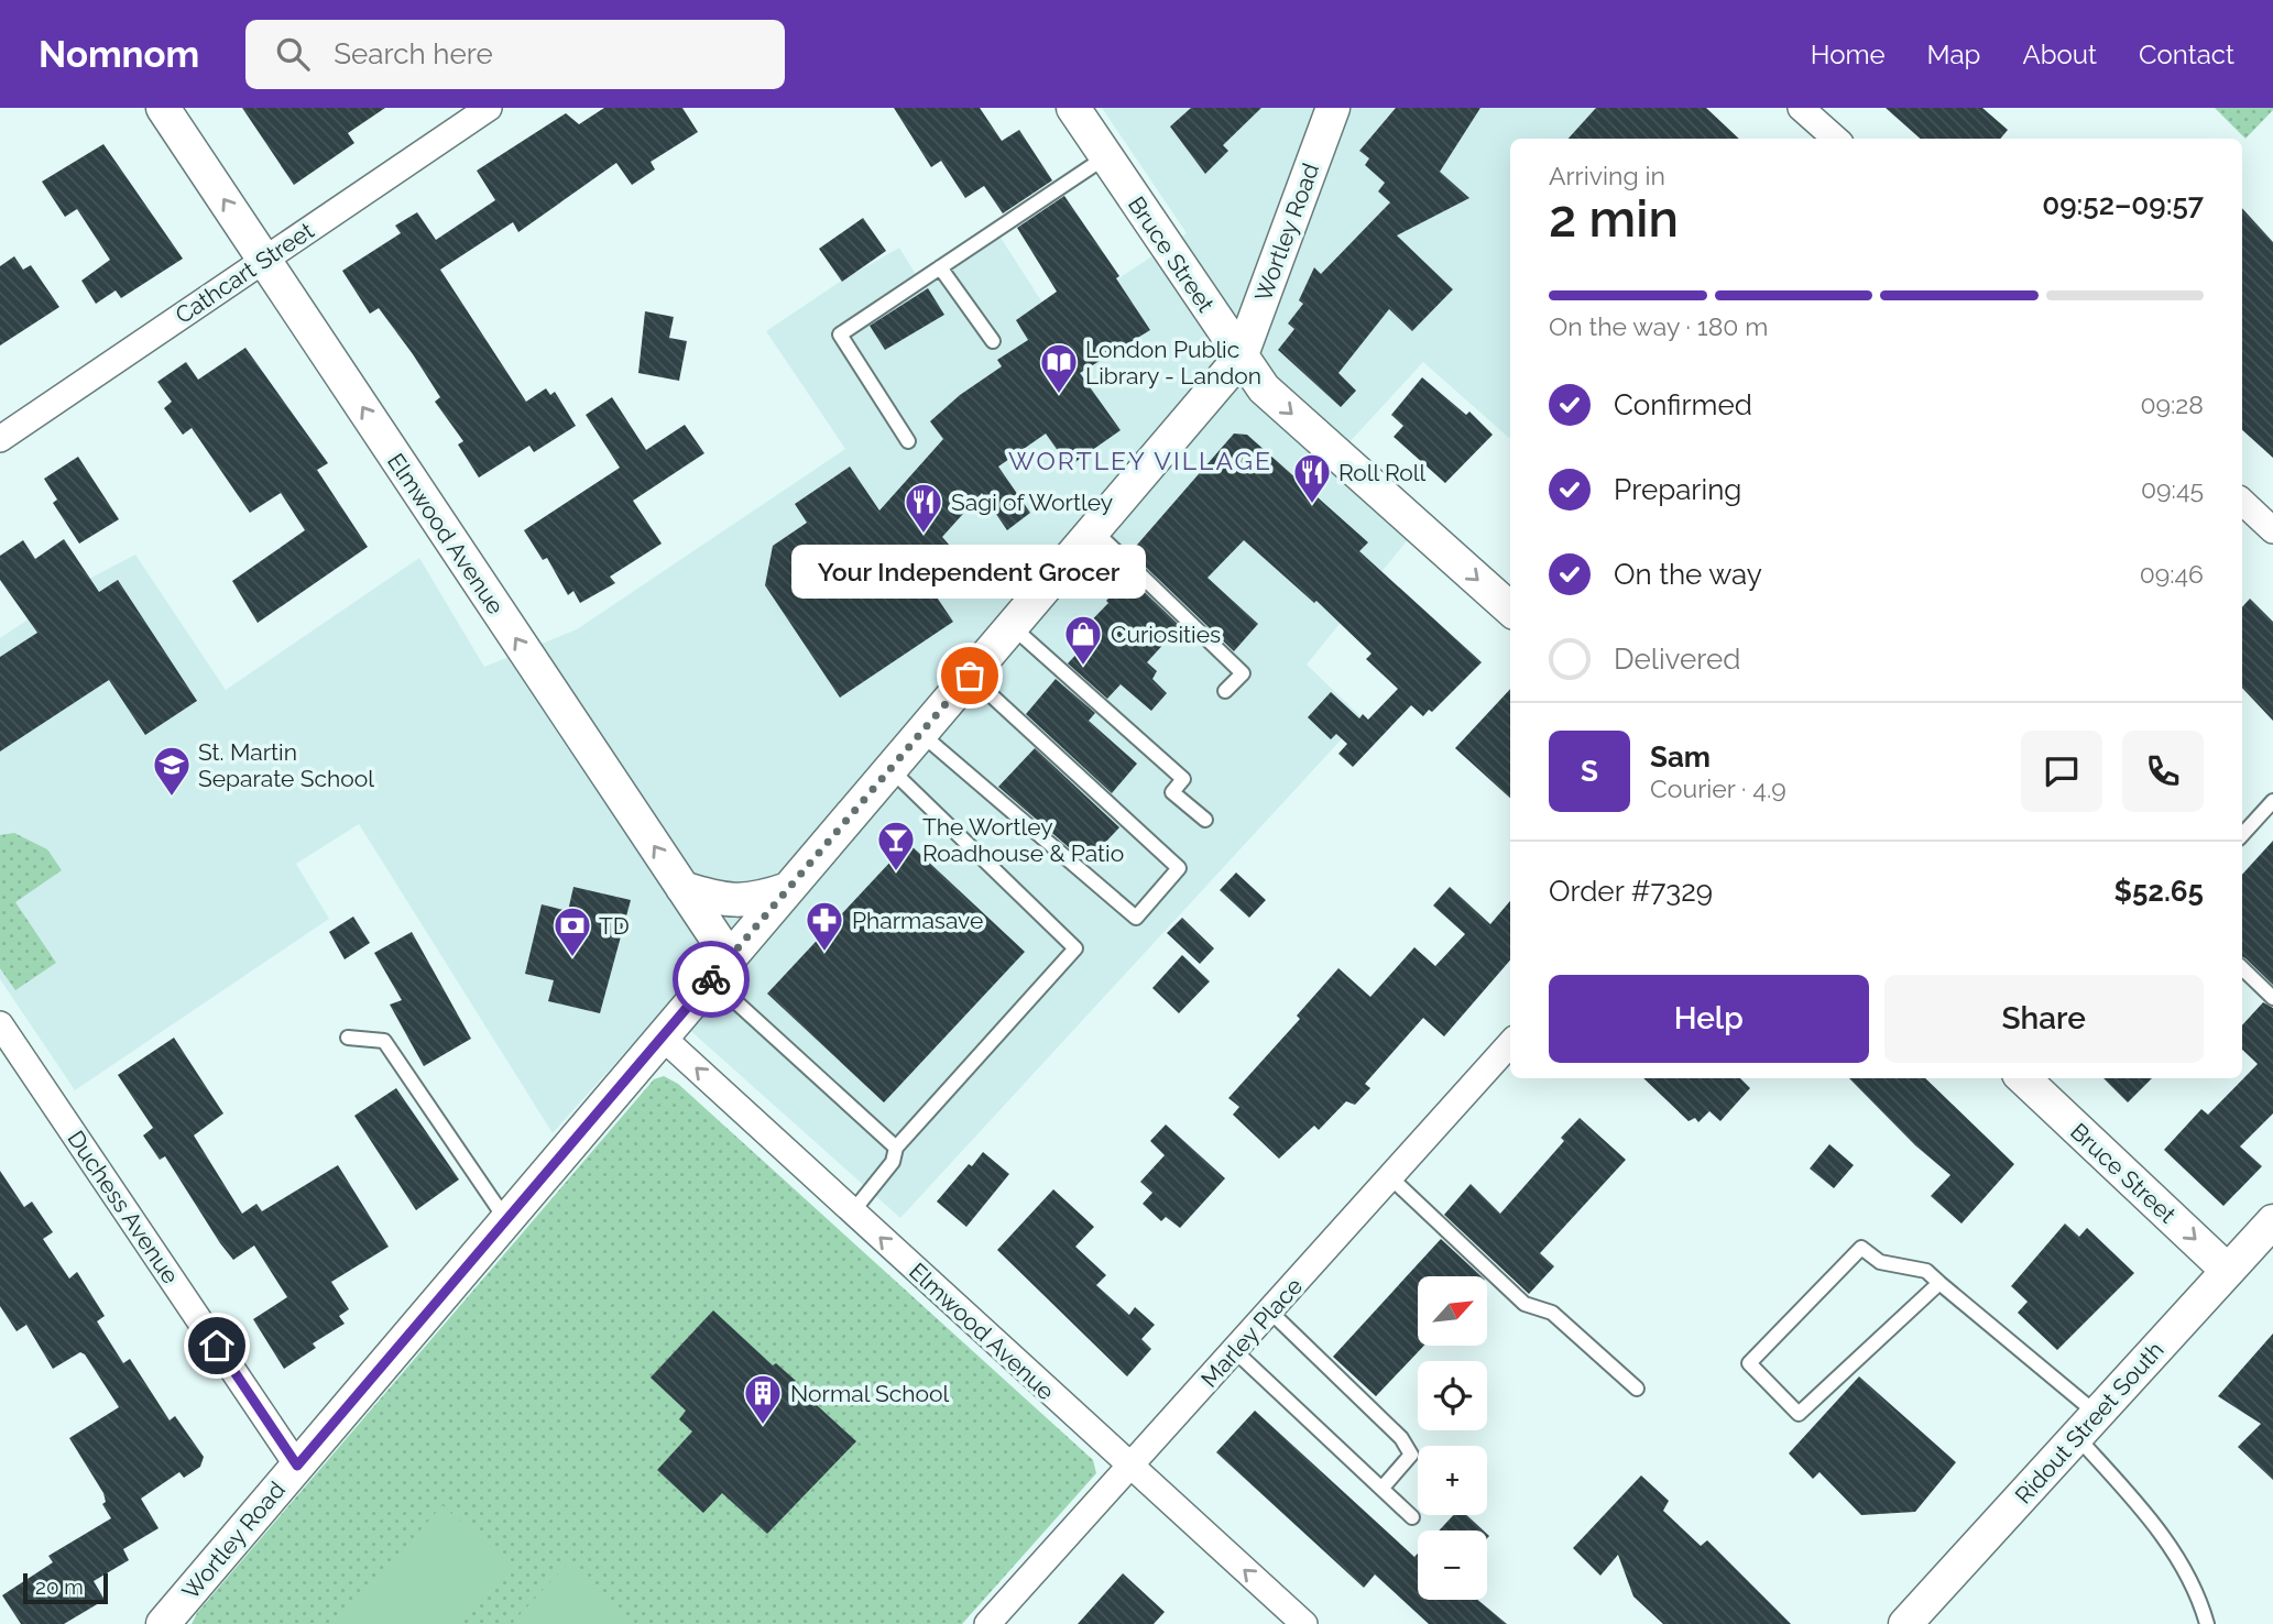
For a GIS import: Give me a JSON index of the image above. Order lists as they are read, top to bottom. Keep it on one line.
{"streets":{"street":["Wortley Road","Bruce Street","Cathcart Street","Elmwood Avenue","Duchess Avenue","Marley Place","Ridout Street South"]},"crossings":[["Wortley Road","Bruce Street"],["Wortley Road","Elmwood Avenue"],["Wortley Road","Duchess Avenue"],["Bruce Street","Ridout Street South"],["Cathcart Street","Elmwood Avenue"],["Elmwood Avenue","Marley Place"]],"one_way":["Bruce Street","Elmwood Avenue"],"districts":["WORTLEY VILLAGE"],"places":{"library":["London Public Library - Landon"],"restaurant":["Roll Roll","Sagi of Wortley"],"shop":["Curiosities"],"other":["Your Independent Grocer"],"school or university":["St. Martin Separate School"],"bar":["The Wortley Roadhouse & Patio"],"pharmacy":["Pharmasave"],"bank":["TD"],"building":["Normal School"]},"scale_bar":"20 m","north":"top right","page":{"header":"Nomnom","search":"Search here","nav":["Home","Map","About","Contact"],"heading":["2 min","Arriving in","09:52–09:57"],"panel":["Sam","Courier · 4.9","Order #7329","$52.65"],"bar":"On the way · 180 m","list":[["Confirmed","09:28"],["Preparing","09:45"],["On the way","09:46"],"Delivered"],"bubble":"Your Independent Grocer","round":"S","buttons":["Help","Share"],"map_buttons":["+","−"],"scale":"20 m"}}
